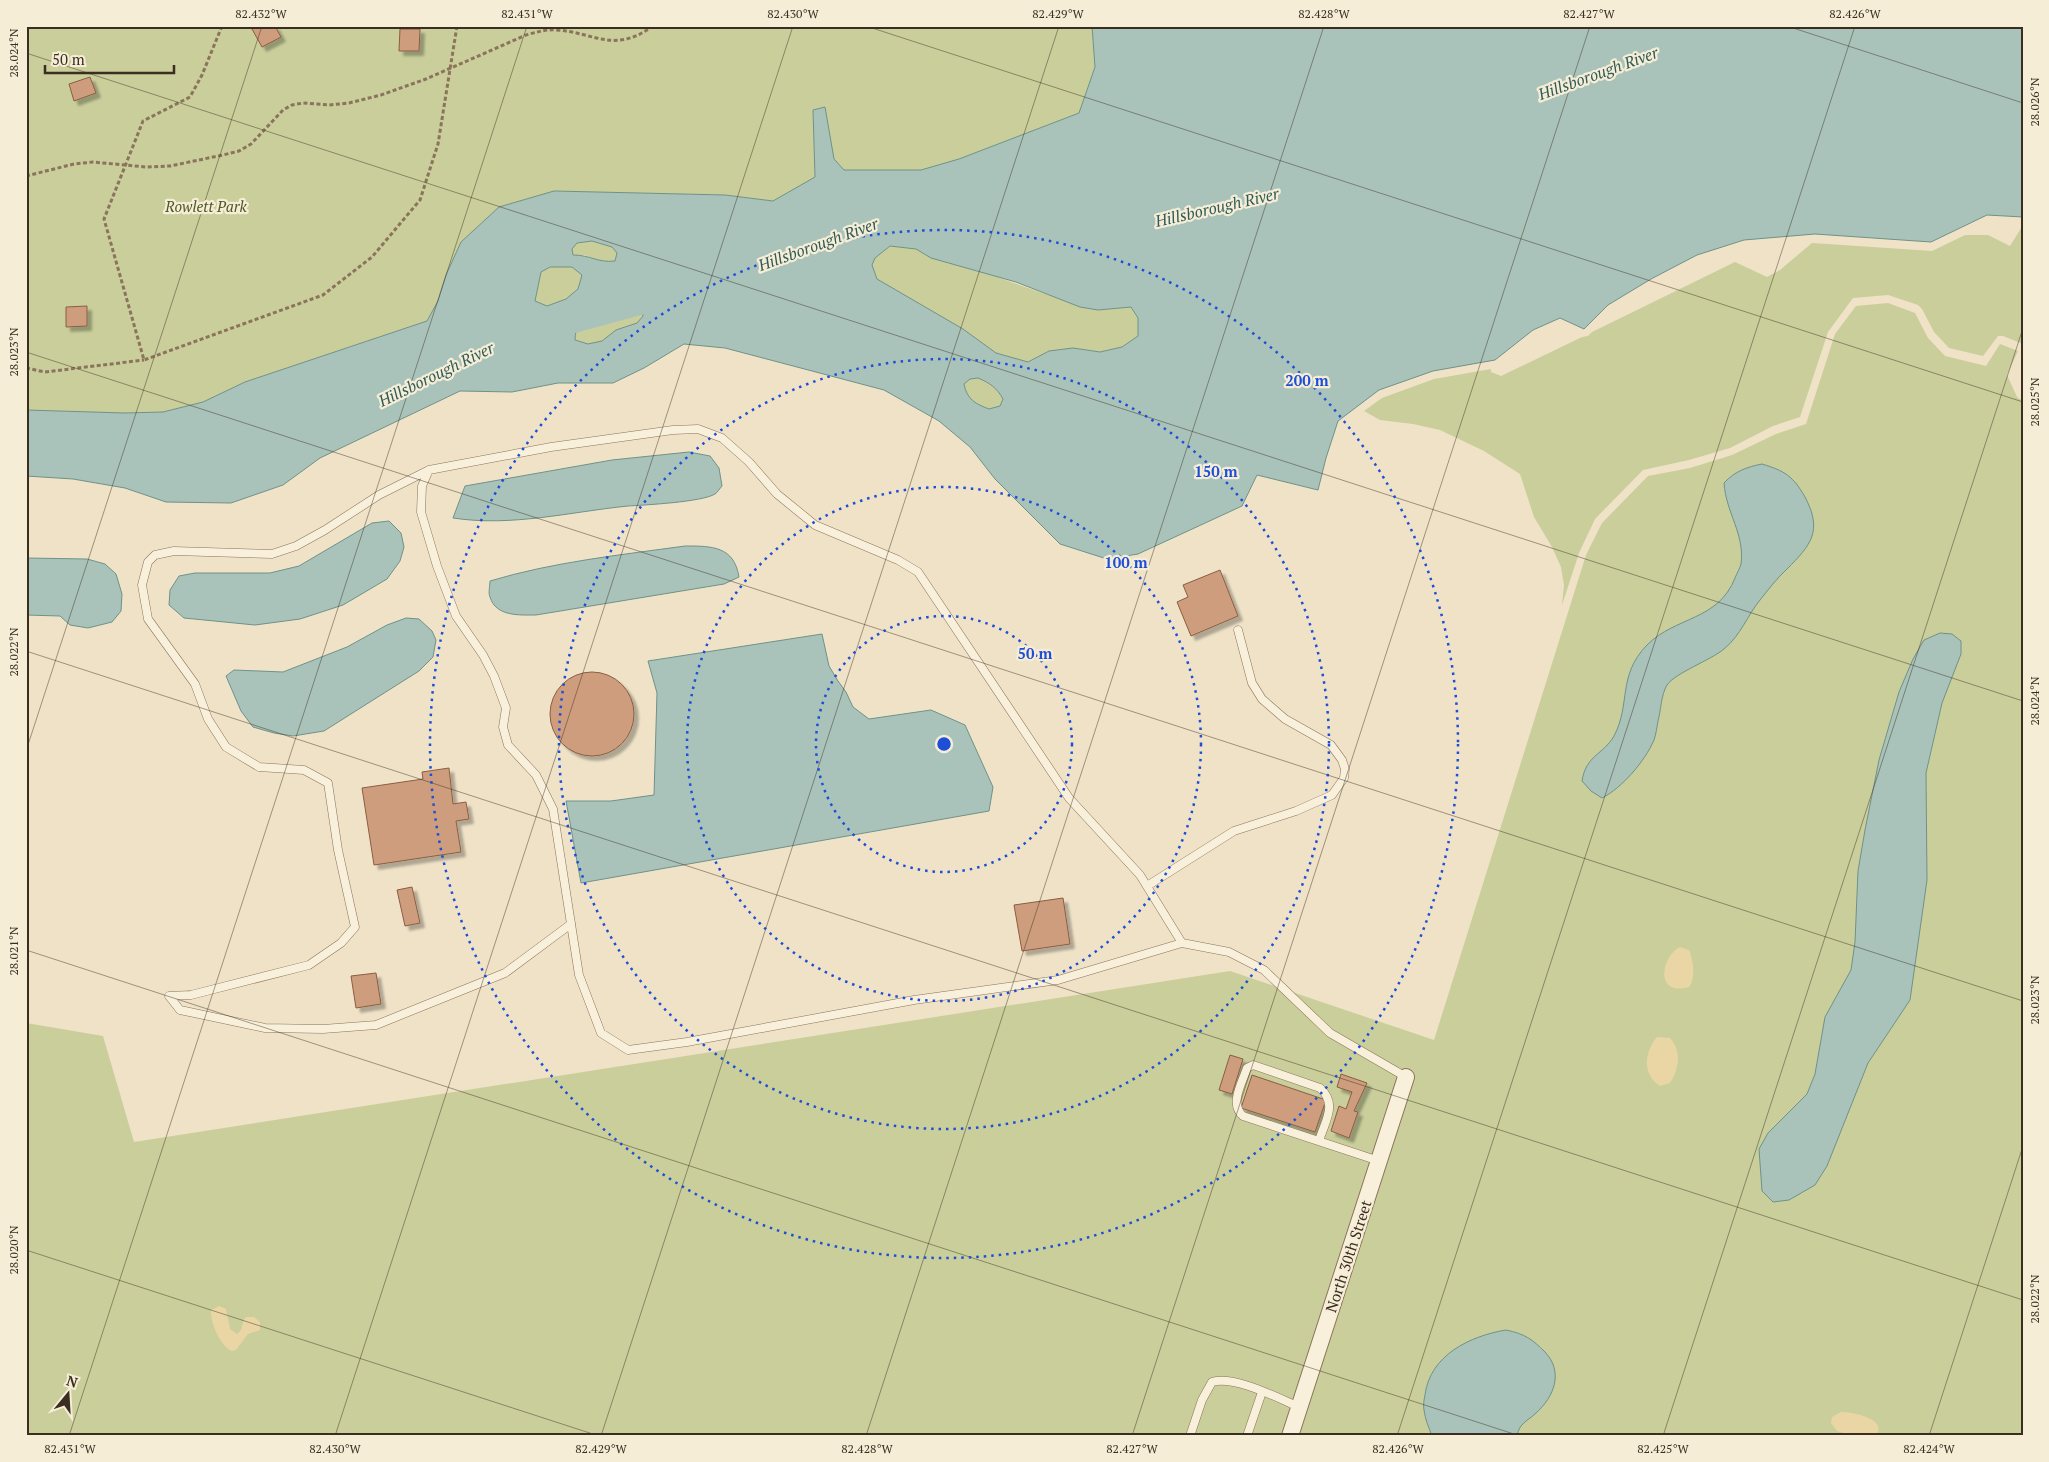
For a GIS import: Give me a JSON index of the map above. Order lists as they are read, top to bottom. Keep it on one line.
{"streets":{"street":["North 30th Street"]},"water":["Hillsborough River"],"parks":["Rowlett Park"],"scale_bar":"50 m","north":"top","coordinates":["82.432°W","82.431°W","82.430°W","82.429°W","82.428°W","82.427°W","82.426°W","28.024°N","28.026°N","28.023°N","28.025°N","28.022°N","28.021°N","28.020°N","82.425°W","82.424°W"],"rings":["200 m","150 m","100 m","50 m"]}
